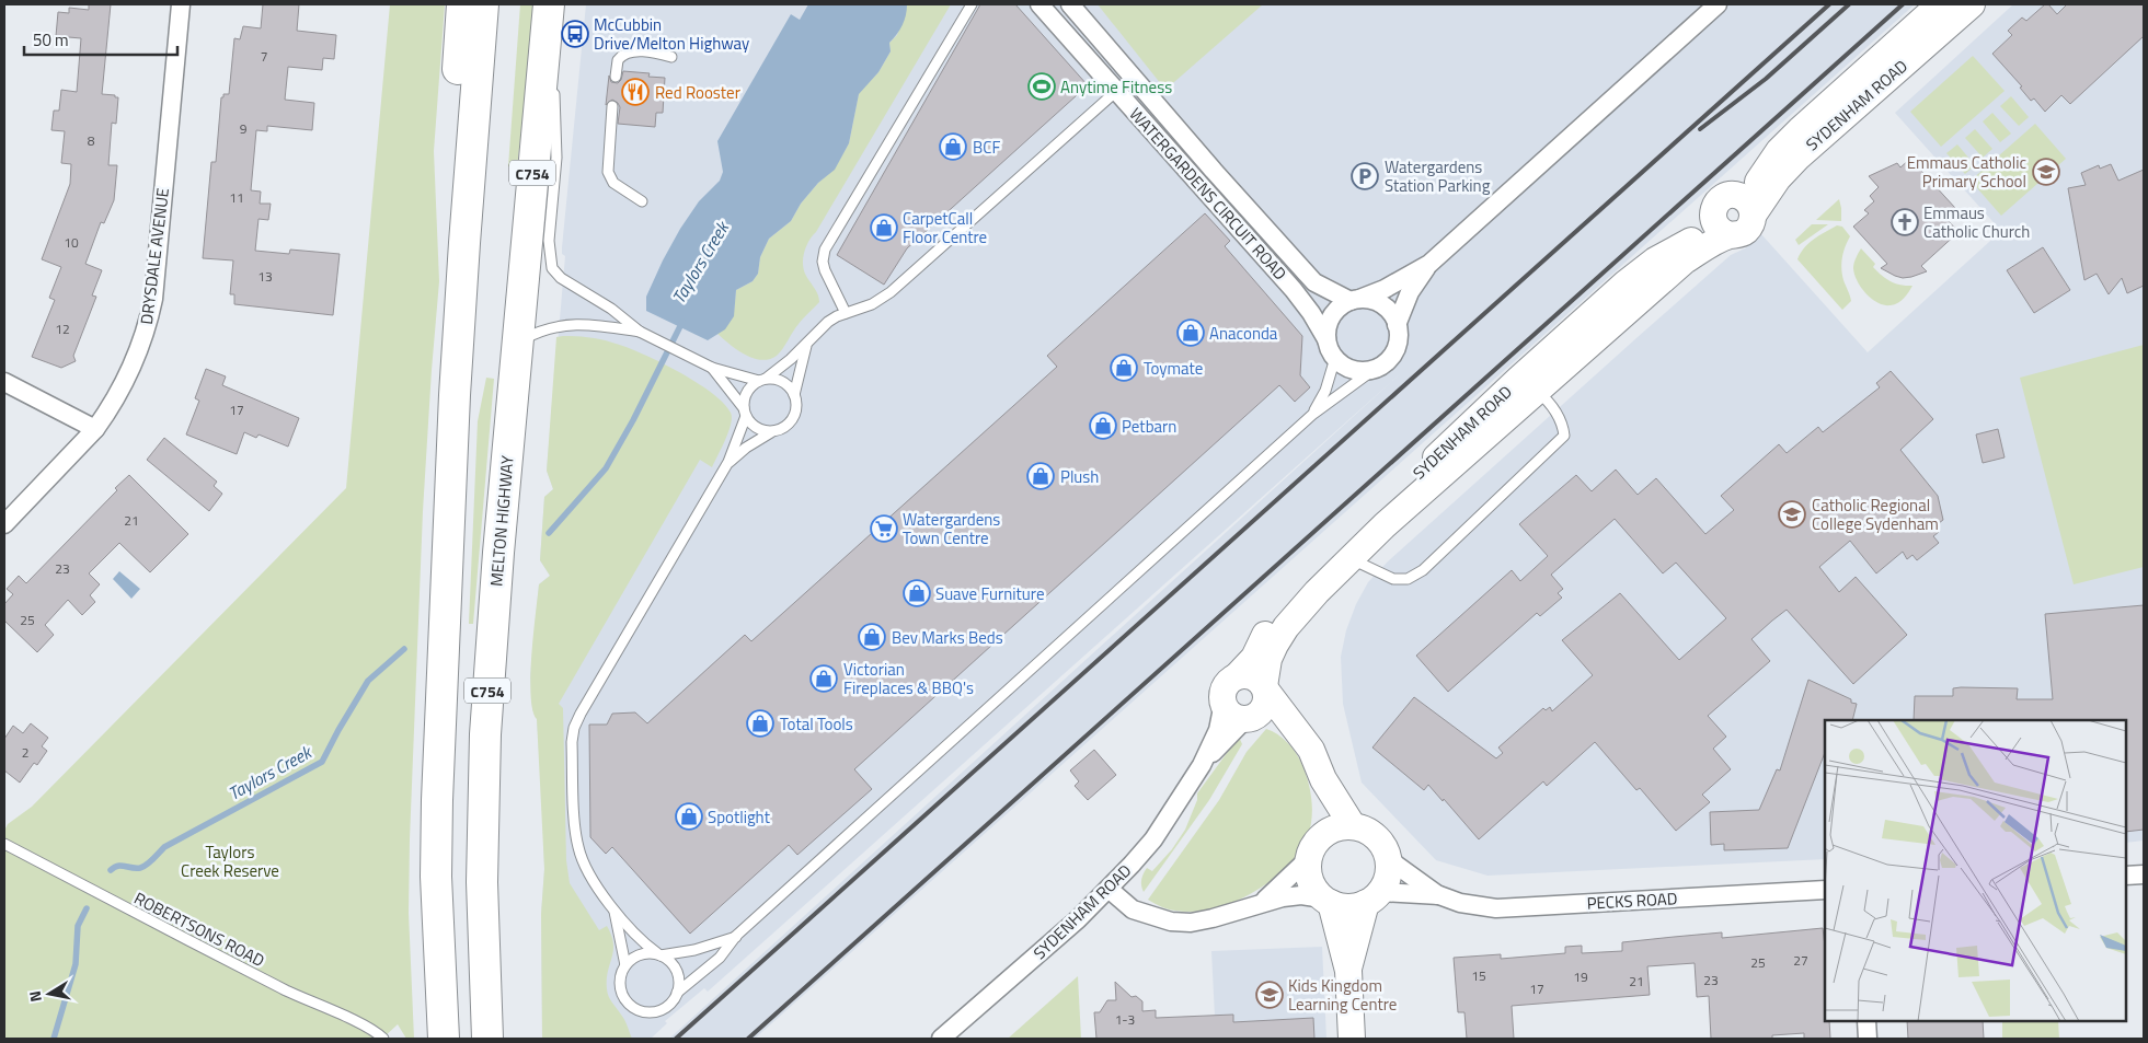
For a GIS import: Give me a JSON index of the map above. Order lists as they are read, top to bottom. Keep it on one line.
{"streets":{"highway":["C754","MELTON HIGHWAY"],"street":["SYDENHAM ROAD","WATERGARDENS CIRCUIT ROAD","DRYSDALE AVENUE","PECKS ROAD"],"lane":["ROBERTSONS ROAD"]},"water":["Taylors Creek"],"parks":["Taylors Creek Reserve"],"places":{"bus stop":["McCubbin Drive/Melton Highway"],"sports":["Anytime Fitness"],"restaurant":["Red Rooster"],"shop":["BCF","CarpetCall Floor Centre","Anaconda","Toymate","Petbarn","Plush","Suave Furniture","Bev Marks Beds","Victorian Fireplaces & BBQ's","Total Tools","Spotlight"],"school or university":["Emmaus Catholic Primary School","Catholic Regional College Sydenham","Kids Kingdom Learning Centre"],"parking":["Watergardens Station Parking"],"church":["Emmaus Catholic Church"],"supermarket":["Watergardens Town Centre"]},"house_numbers":["7","9","8","11","10","13","12","17","21","23","25","2","27","25","15","19","23","21","17","1-3"],"scale_bar":"50 m","north":"left"}
